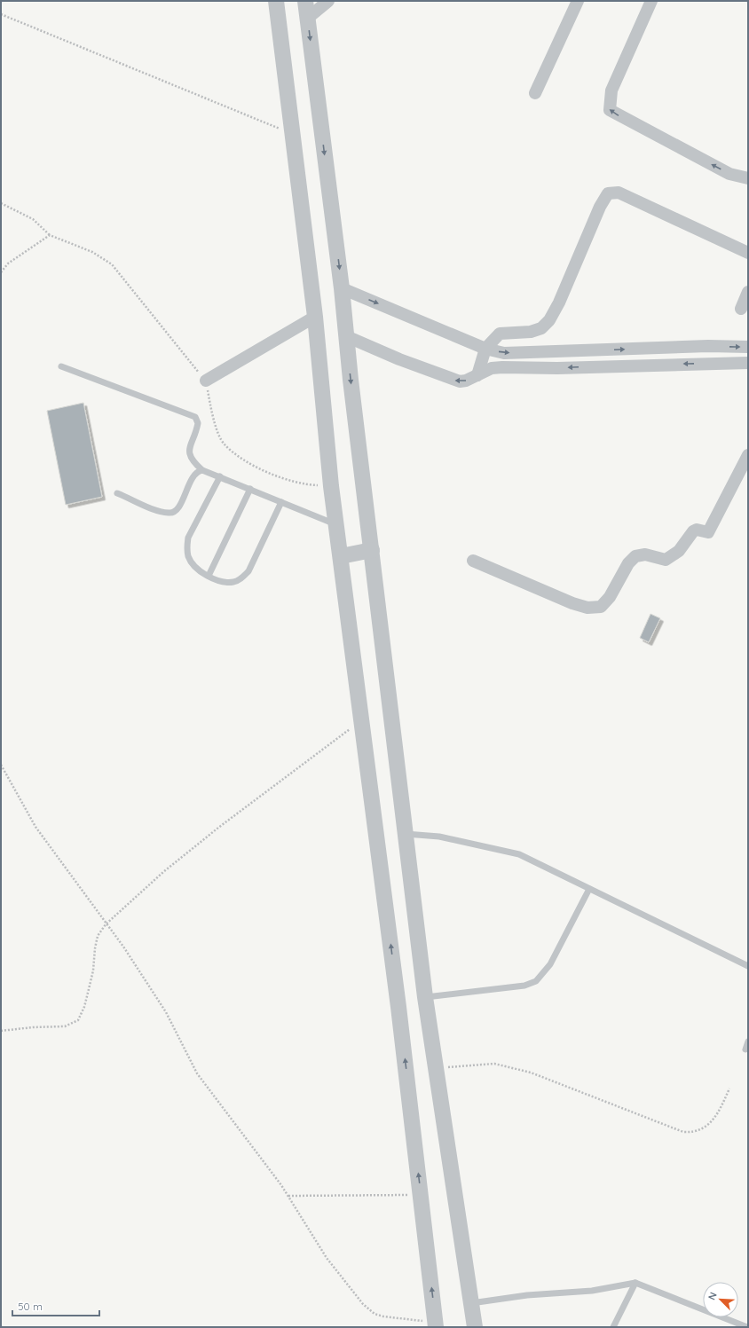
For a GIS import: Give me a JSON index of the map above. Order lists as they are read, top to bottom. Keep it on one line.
{"scale_bar":"50 m","north":"top left"}
